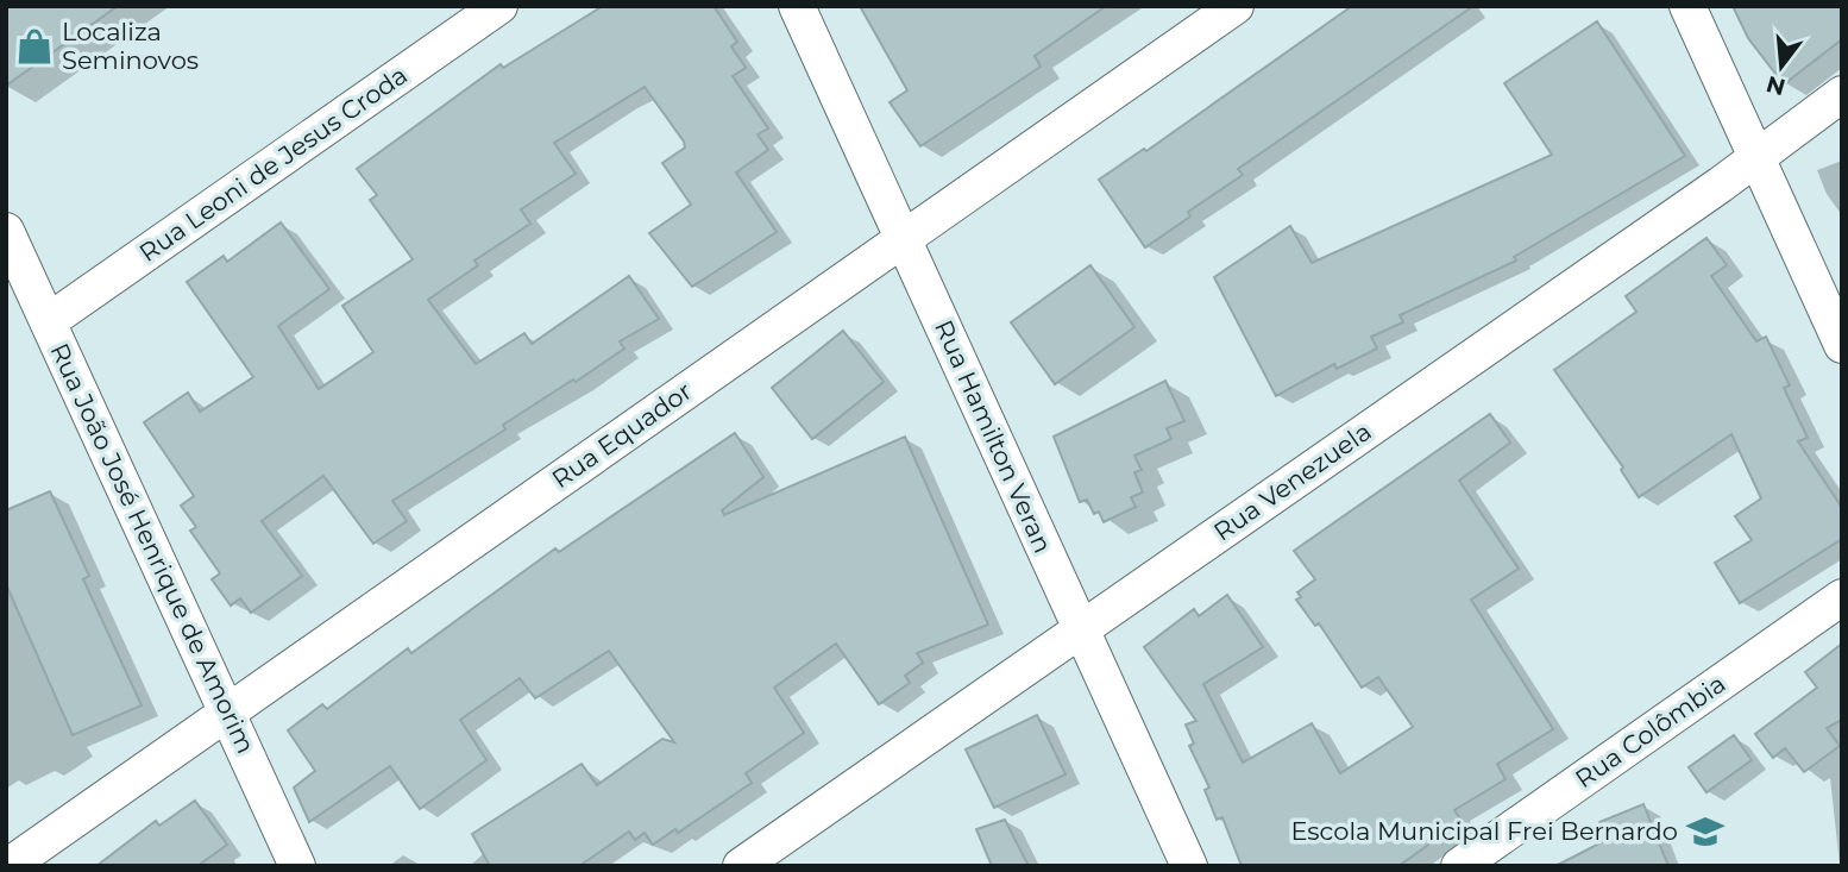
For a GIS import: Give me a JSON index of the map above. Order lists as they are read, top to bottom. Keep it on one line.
{"streets":{"street":["Rua Leoni de Jesus Croda","Rua Equador","Rua Hamilton Veran","Rua Venezuela","Rua João José Henrique de Amorim","Rua Colômbia"]},"crossings":[["Rua Leoni de Jesus Croda","Rua João José Henrique de Amorim"],["Rua Equador","Rua Hamilton Veran"],["Rua Equador","Rua João José Henrique de Amorim"],["Rua Hamilton Veran","Rua Venezuela"]],"places":{"shop":["Localiza Seminovos"],"school or university":["Escola Municipal Frei Bernardo"]},"north":"bottom"}
